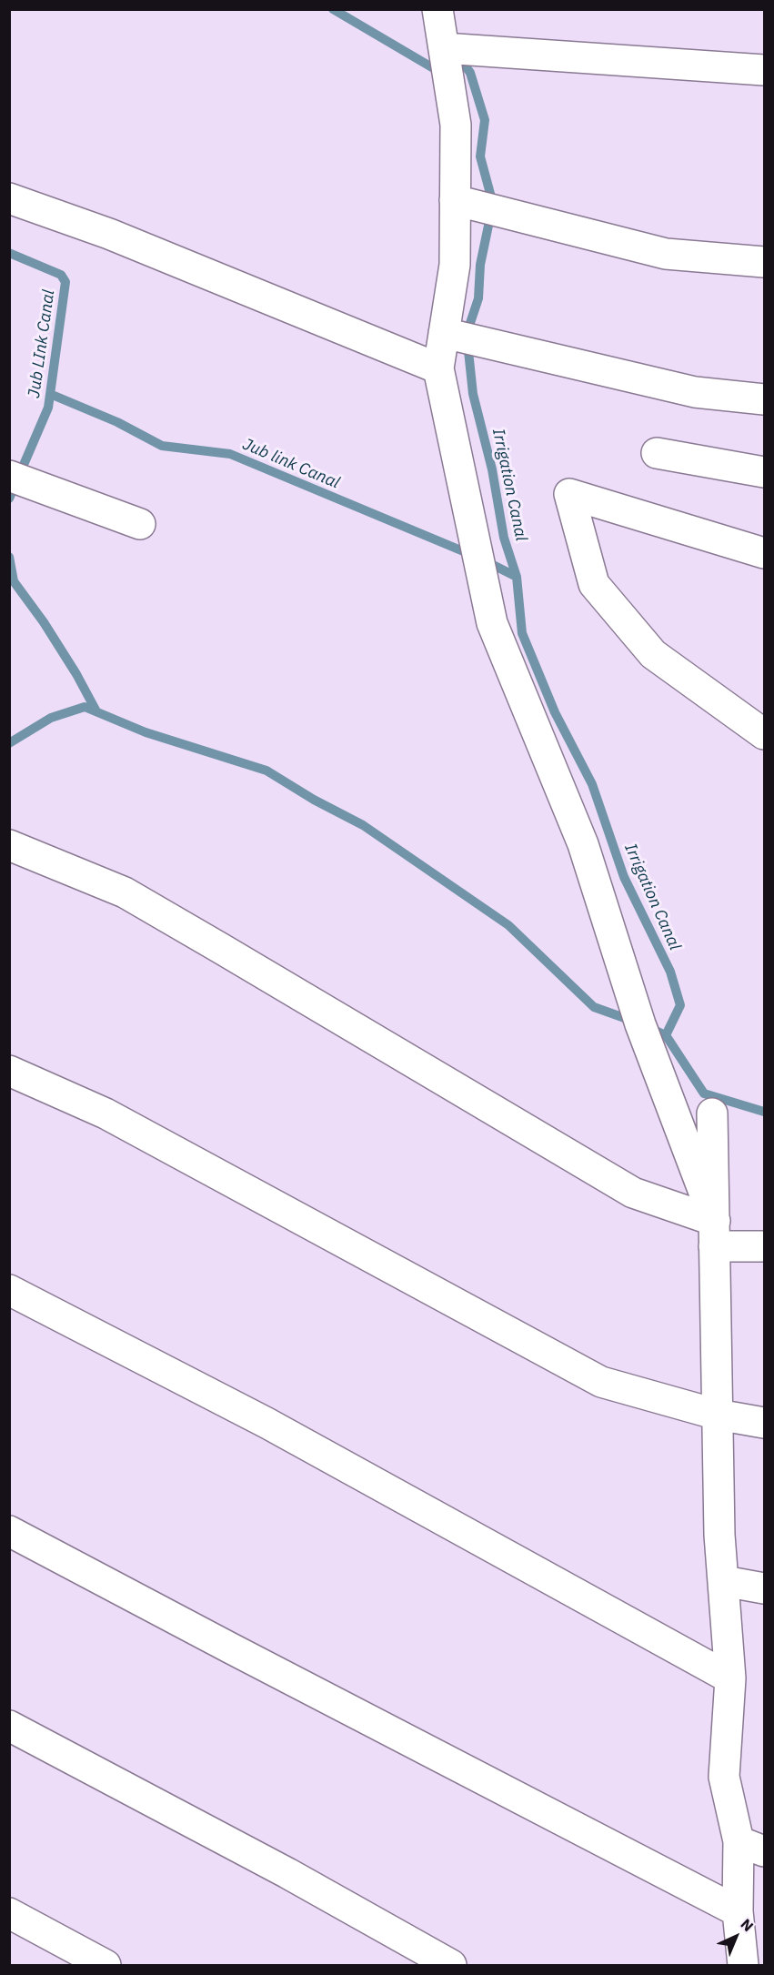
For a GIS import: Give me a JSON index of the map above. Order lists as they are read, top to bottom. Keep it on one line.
{"water":["Jub LInk Canal","Jub link Canal","Irrigation Canal"],"north":"top right"}
